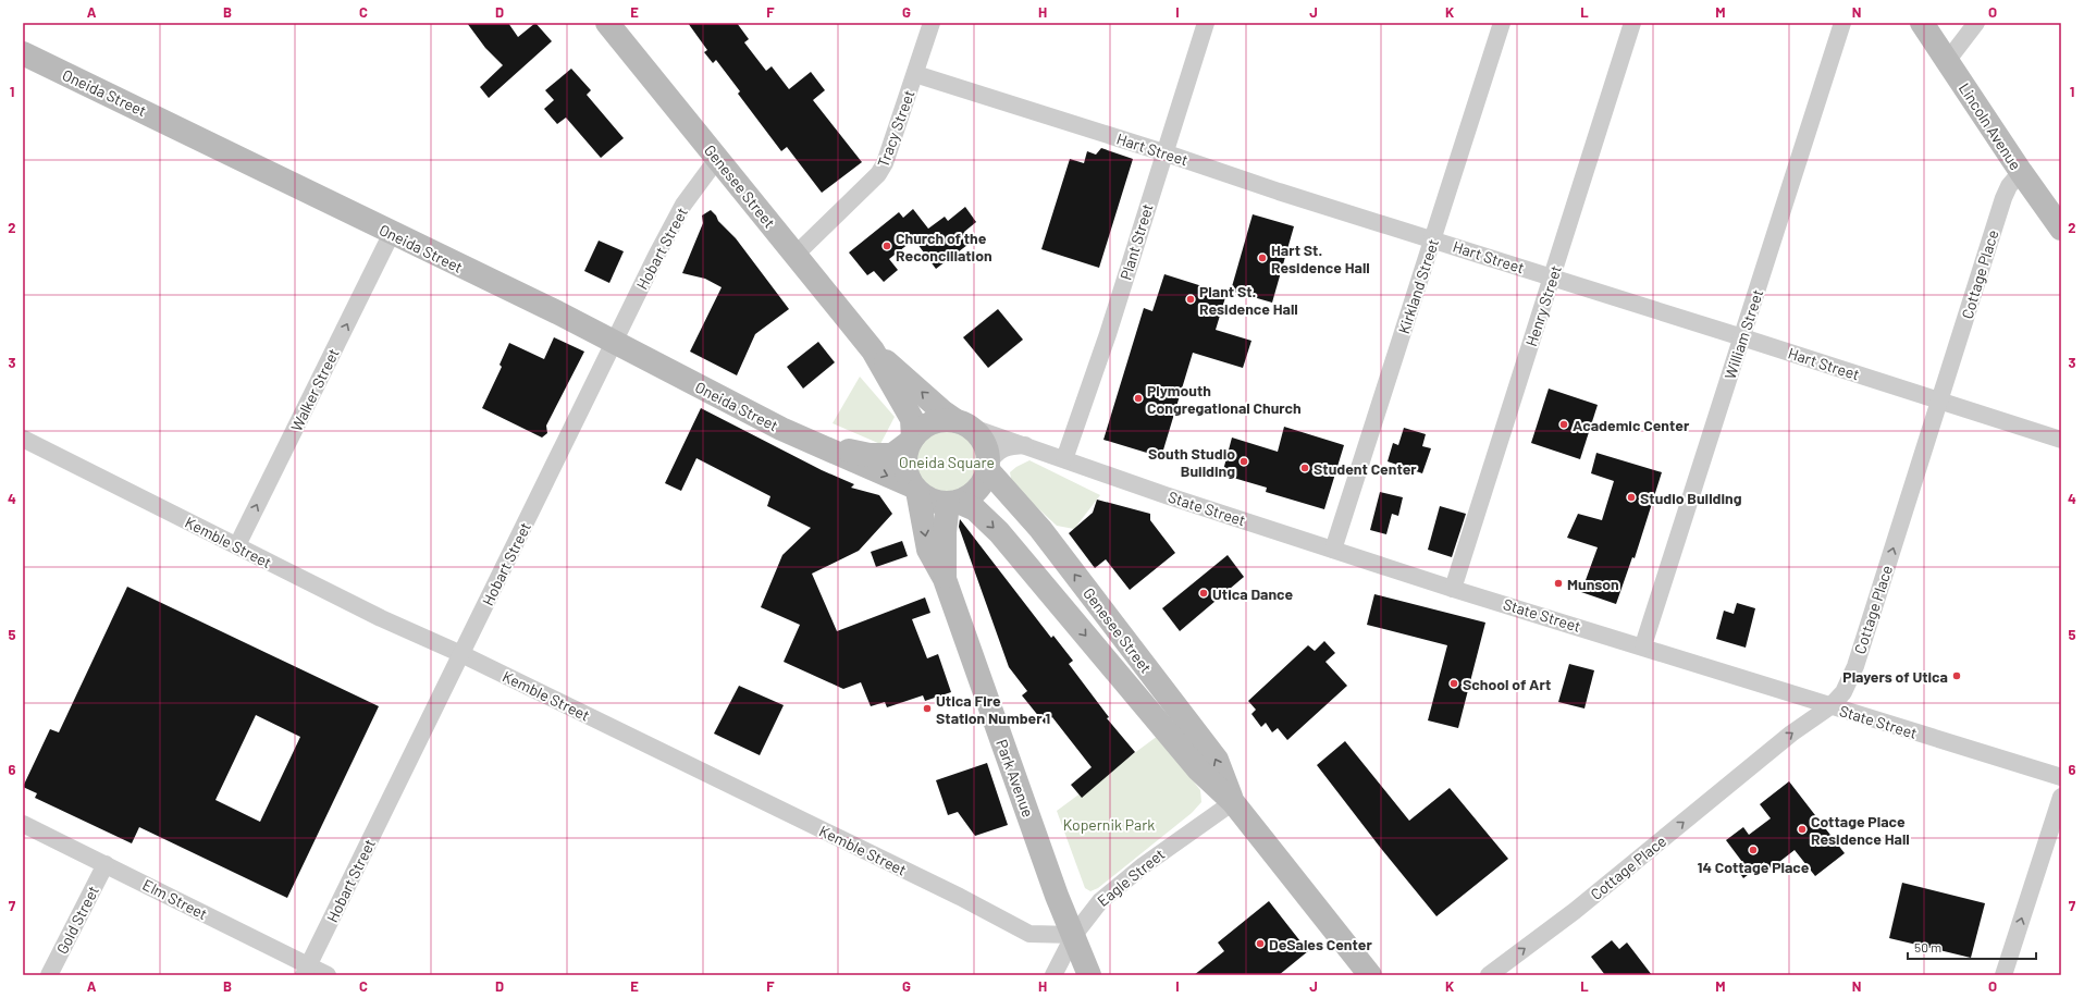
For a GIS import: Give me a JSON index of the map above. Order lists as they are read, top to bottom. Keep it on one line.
{"streets":{"street":["Oneida Street","Lincoln Avenue","Tracy Street","Hart Street","Genesee Street","Plant Street","Hobart Street","Cottage Place","Kirkland Street","Henry Street","William Street","Walker Street","State Street","Kemble Street","Park Avenue","Eagle Street","Elm Street","Gold Street"]},"crossings":[["Oneida Street","Genesee Street"],["Oneida Street","Hobart Street"],["Oneida Street","Walker Street"],["Oneida Street","State Street"],["Oneida Street","Park Avenue"],["Lincoln Avenue","Cottage Place"],["Tracy Street","Hart Street"],["Tracy Street","Genesee Street"],["Hart Street","Plant Street"],["Hart Street","Cottage Place"],["Hart Street","Kirkland Street"],["Hart Street","Henry Street"],["Hart Street","William Street"],["Genesee Street","Hobart Street"],["Genesee Street","State Street"],["Genesee Street","Park Avenue"],["Genesee Street","Eagle Street"],["Plant Street","State Street"],["Hobart Street","Kemble Street"],["Hobart Street","Elm Street"],["Cottage Place","State Street"],["Kirkland Street","State Street"],["Henry Street","State Street"],["William Street","State Street"],["Walker Street","Kemble Street"],["State Street","Park Avenue"],["Kemble Street","Park Avenue"],["Kemble Street","Eagle Street"],["Park Avenue","Eagle Street"],["Elm Street","Gold Street"]],"one_way":["Cottage Place","Walker Street"],"parks":["Oneida Square","Kopernik Park"],"places":["Church of the Reconciliation","Hart St. Residence Hall","Plant St. Residence Hall","Plymouth Congregational Church","Academic Center","South Studio Building","Student Center","Studio Building","Munson","Utica Dance","Players of Utica","School of Art","Utica Fire Station Number 1","Cottage Place Residence Hall","14 Cottage Place","DeSales Center"],"scale_bar":"50 m","grid":{"columns":["A","B","C","D","E","F","G","H","I","J","K","L","M","N","O"],"rows":["1","2","3","4","5","6","7"]}}
